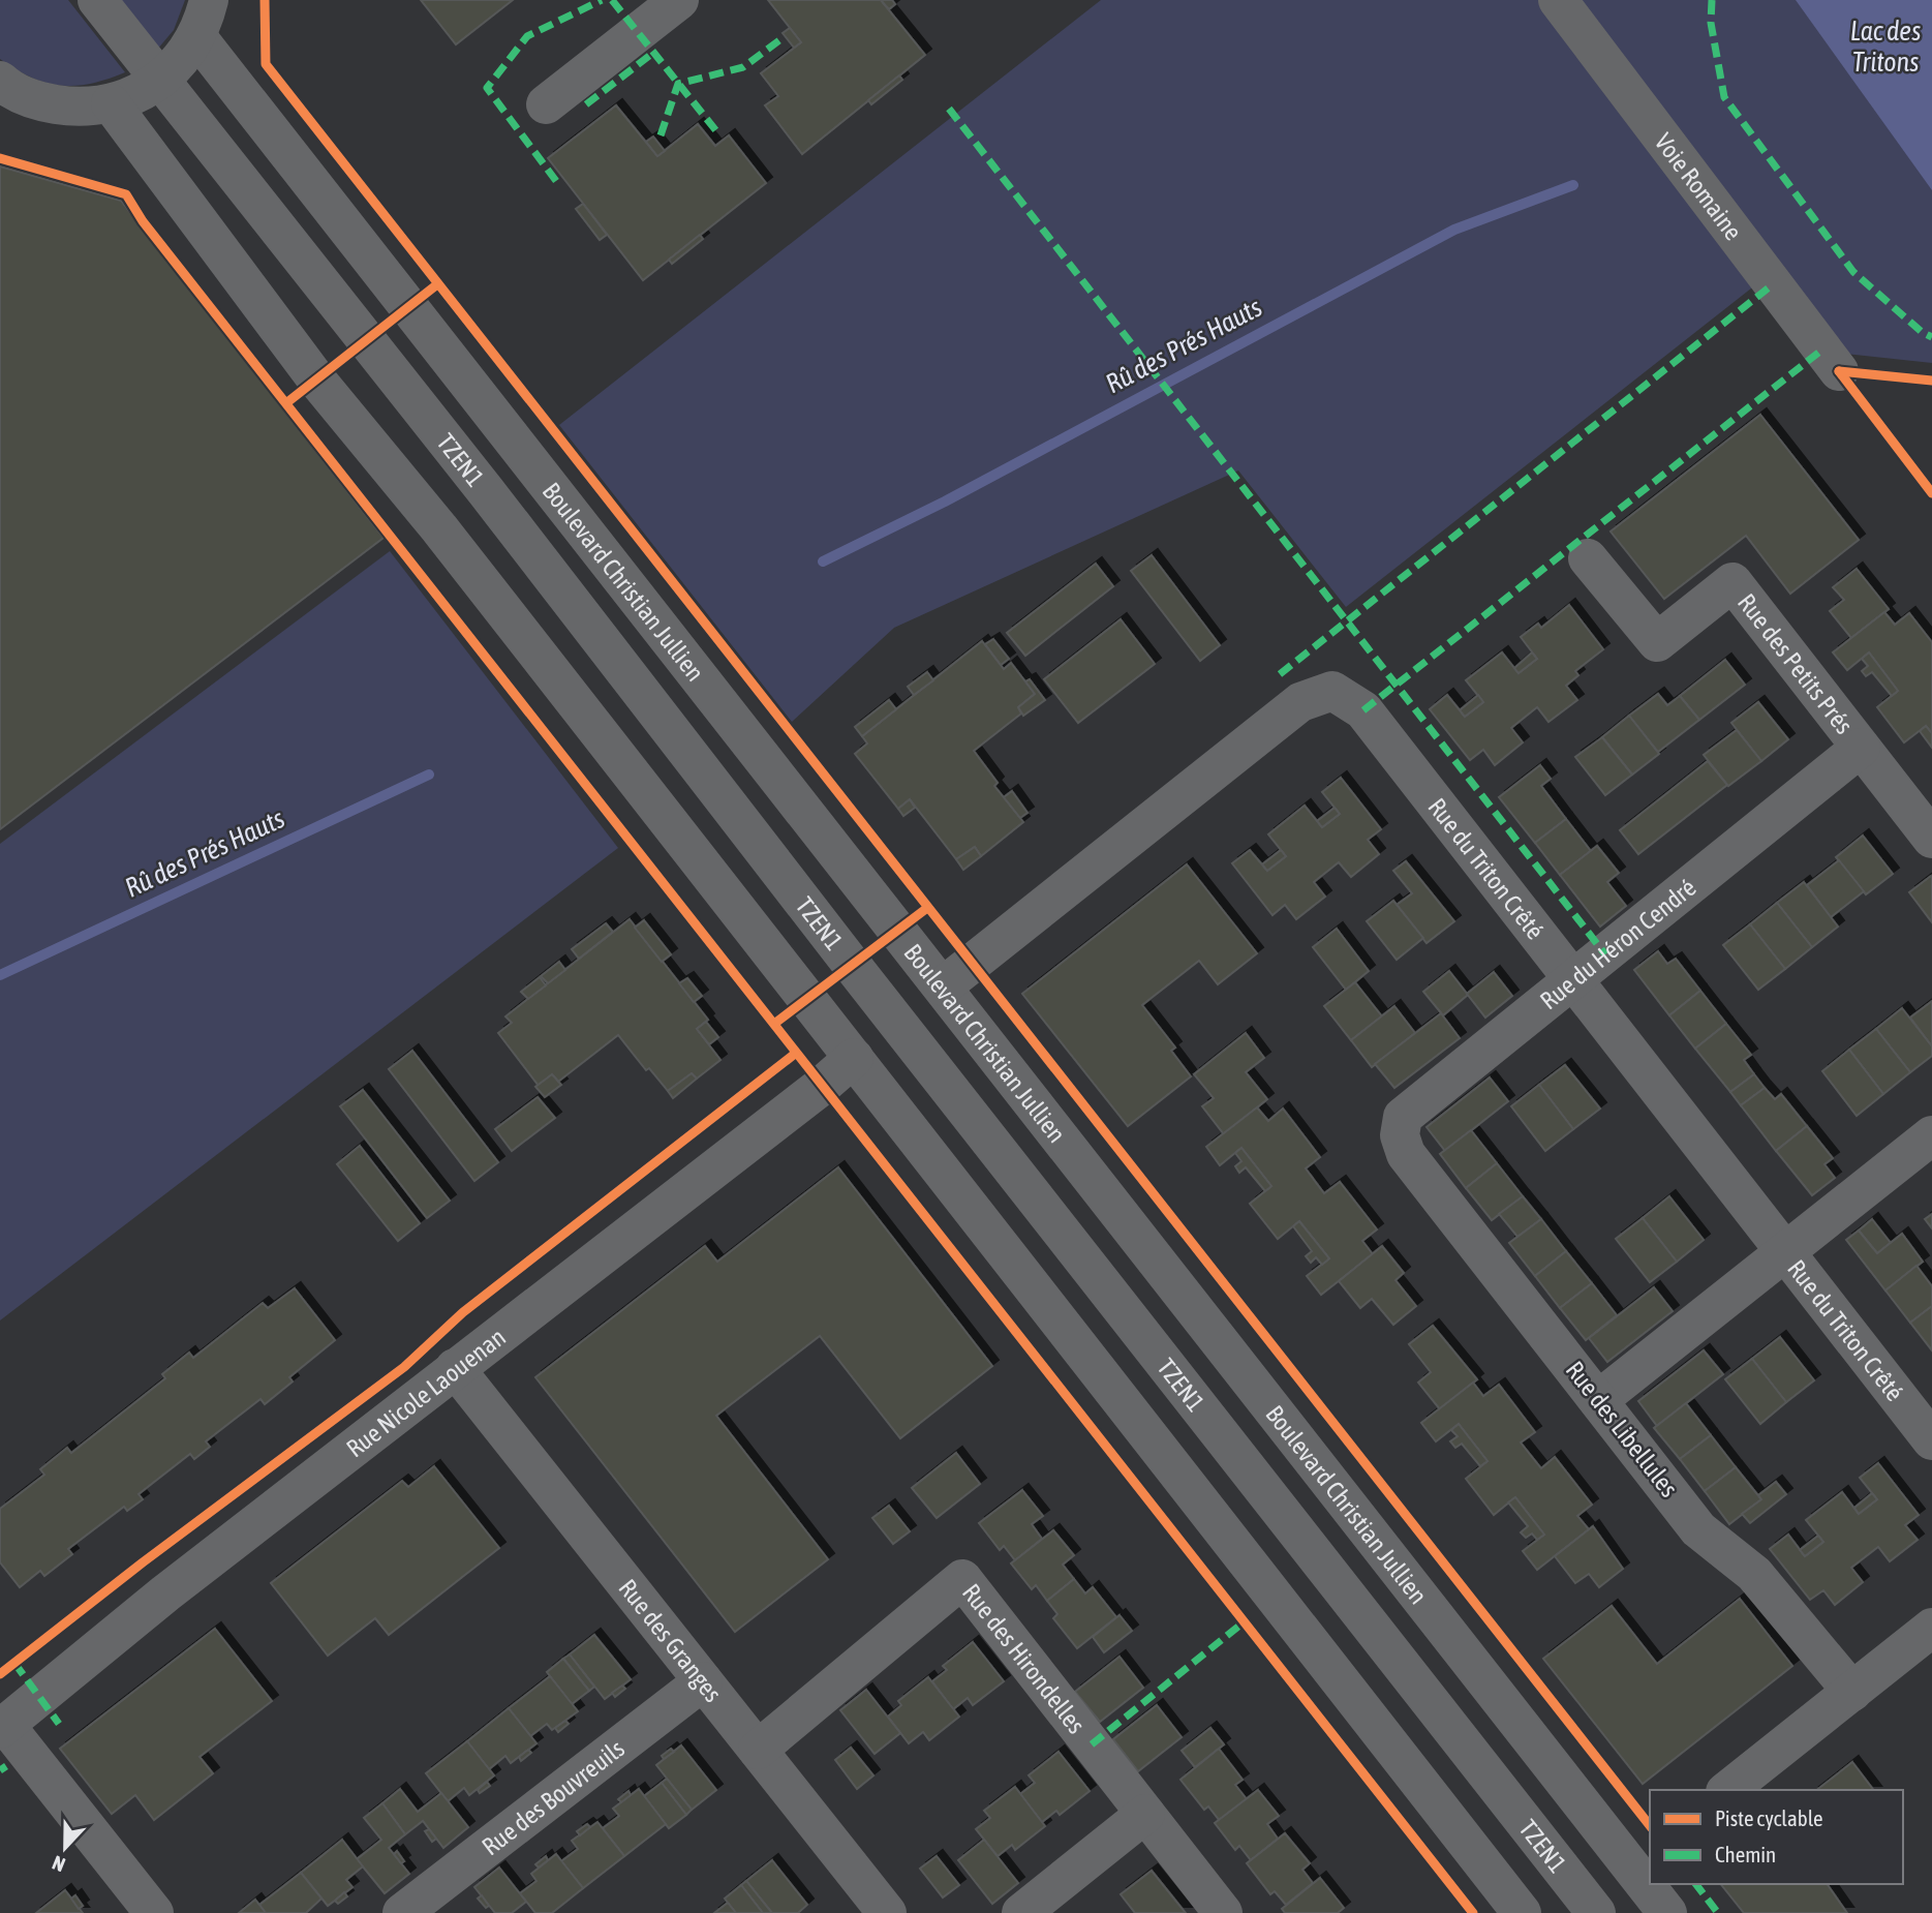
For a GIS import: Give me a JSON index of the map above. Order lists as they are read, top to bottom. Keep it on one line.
{"streets":{"street":["Voie Romaine","TZEN1","Boulevard Christian Jullien","Rue des Petits Prés","Rue du Triton Crêté","Rue du Héron Cendré","Rue Nicole Laouenan","Rue des Libellules","Rue des Granges","Rue des Hirondelles","Rue des Bouvreuils"]},"crossings":[["Boulevard Christian Jullien","Rue du Triton Crêté"],["Rue des Petits Prés","Rue du Héron Cendré"],["Rue du Triton Crêté","Rue du Héron Cendré"],["Rue du Héron Cendré","Rue des Libellules"],["Rue Nicole Laouenan","Rue des Granges"],["Rue des Granges","Rue des Hirondelles"],["Rue des Granges","Rue des Bouvreuils"]],"water":["Lac des Tritons","Rû des Prés Hauts"],"legend":["Piste cyclable","Chemin"],"north":"bottom"}
